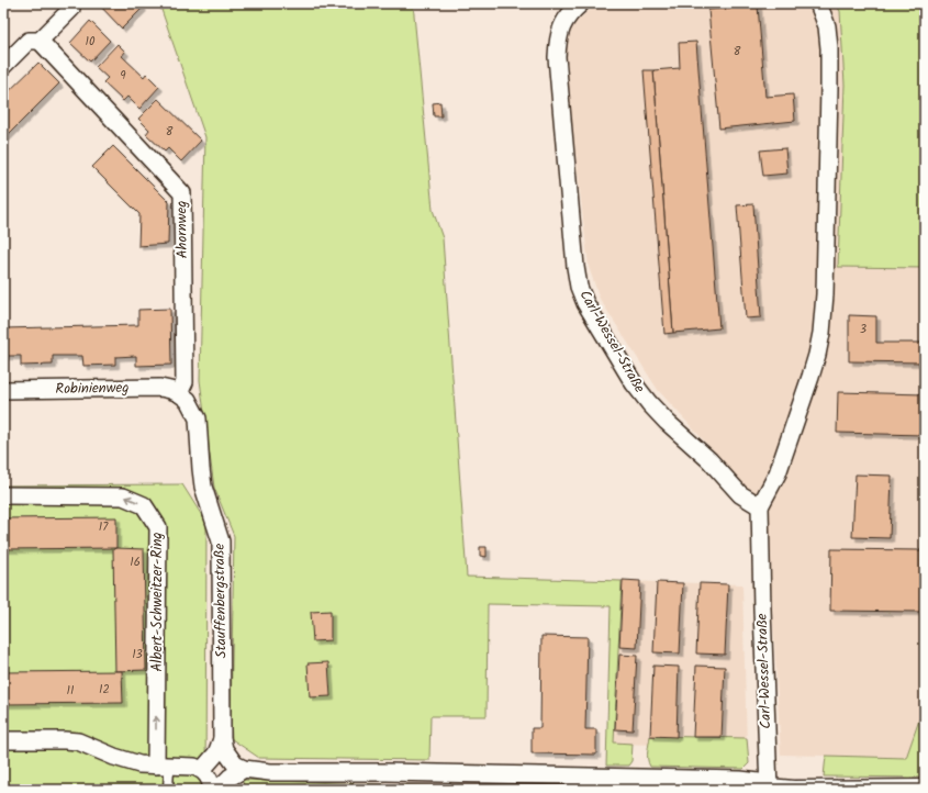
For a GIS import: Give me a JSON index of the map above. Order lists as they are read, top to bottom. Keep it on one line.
{"streets":{"street":["Ahornweg","Carl-Wessel-Straße","Robinienweg","Stauffenbergstraße","Albert-Schweitzer-Ring"]},"crossings":[["Ahornweg","Robinienweg"],["Ahornweg","Stauffenbergstraße"],["Robinienweg","Stauffenbergstraße"]],"house_numbers":["10","8","9","8","3","17","16","13","12","11"]}
